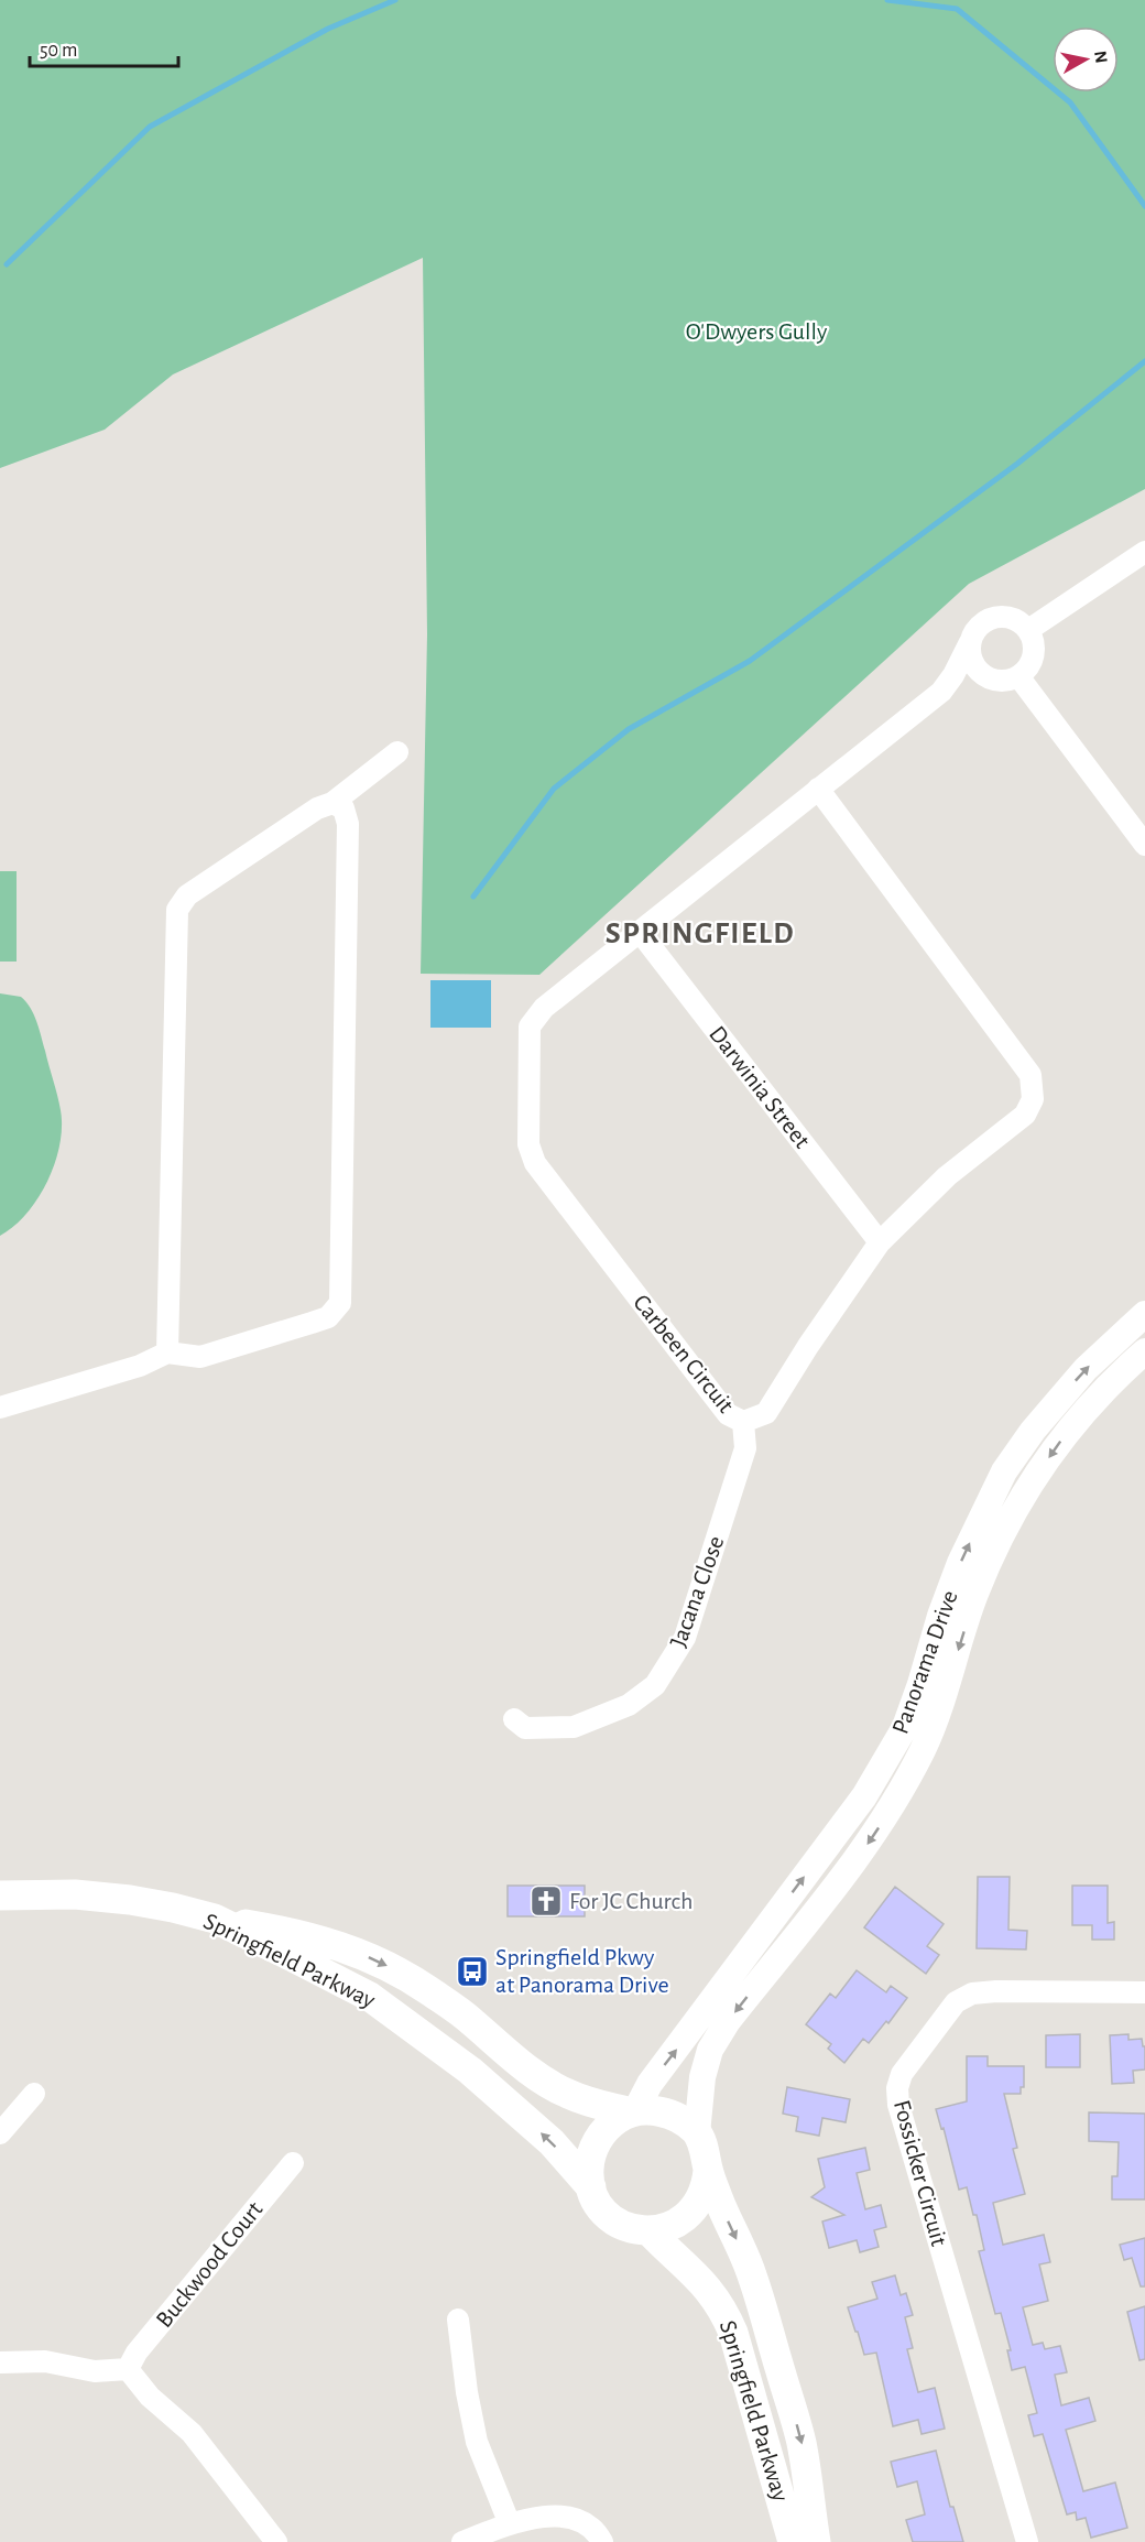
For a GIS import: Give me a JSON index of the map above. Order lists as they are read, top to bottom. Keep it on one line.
{"streets":{"main road":["Springfield Parkway"],"street":["Darwinia Street","Carbeen Circuit","Jacana Close","Panorama Drive","Fossicker Circuit","Buckwood Court"]},"crossings":[["Darwinia Street","Carbeen Circuit"],["Carbeen Circuit","Jacana Close"],["Panorama Drive","Springfield Parkway"]],"districts":["SPRINGFIELD"],"parks":["O'Dwyers Gully"],"places":{"church":["For JC Church"],"bus stop":["Springfield Pkwy at Panorama Drive"]},"scale_bar":"50 m","north":"right"}
